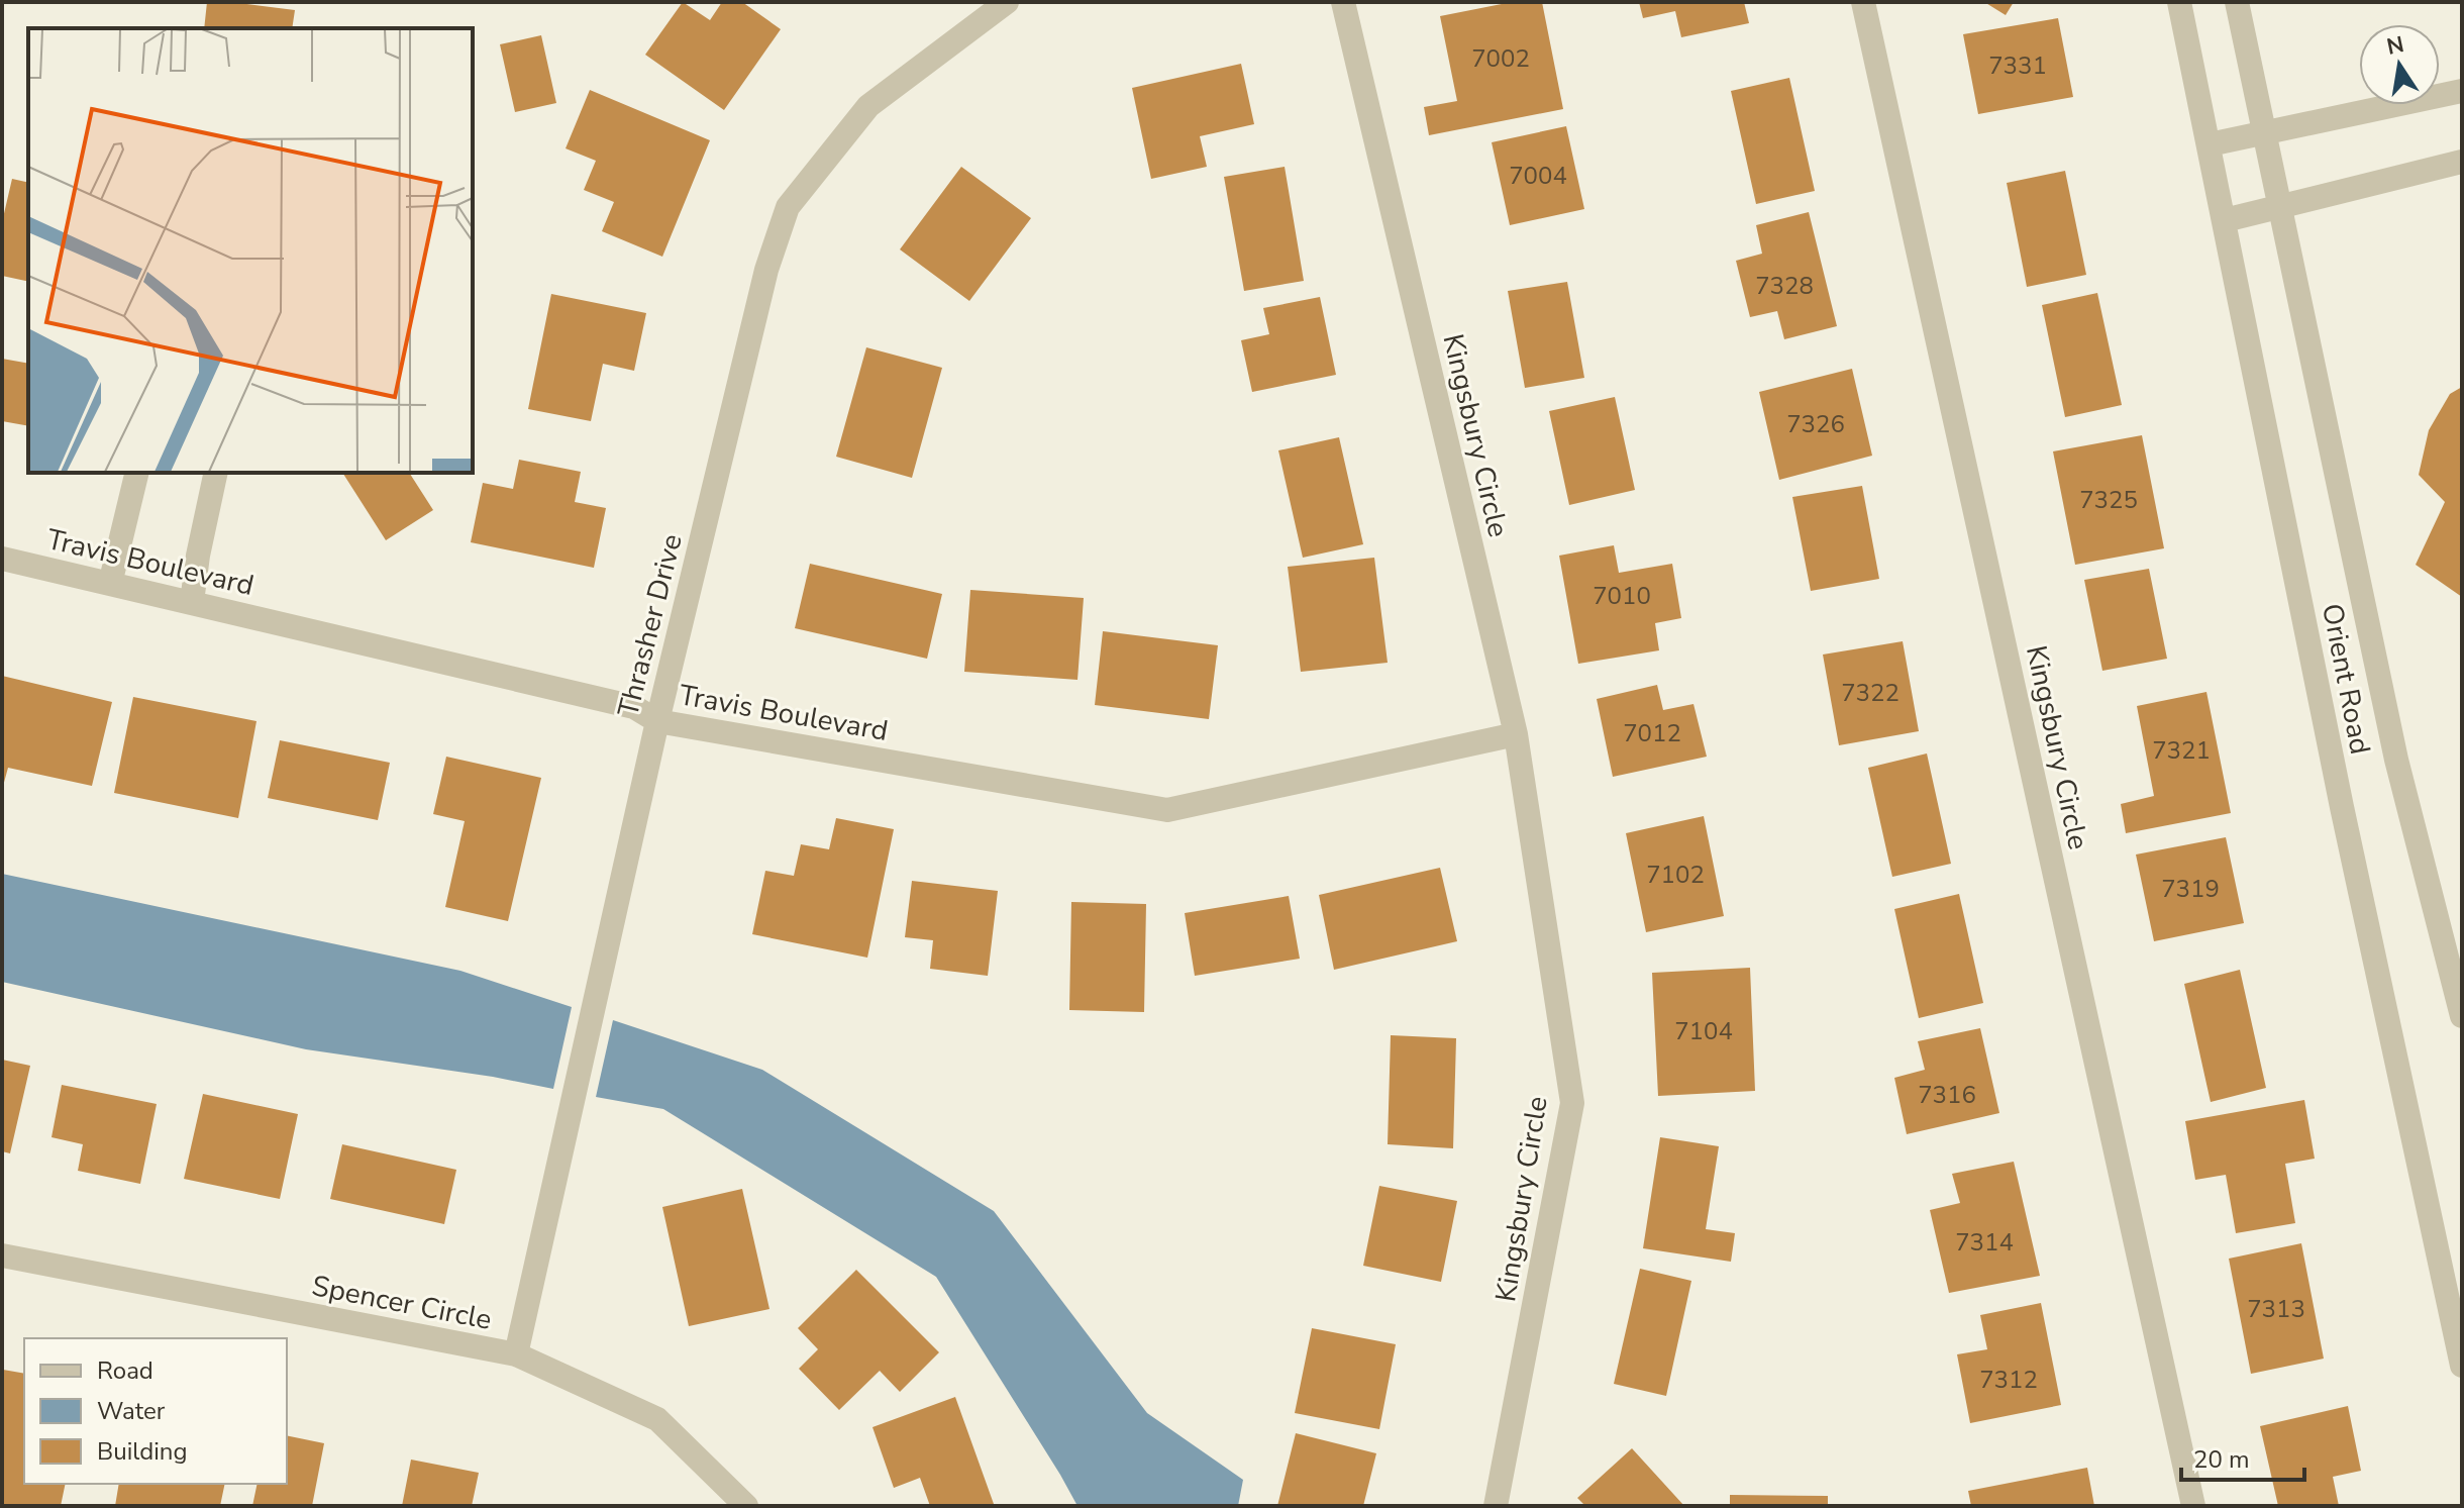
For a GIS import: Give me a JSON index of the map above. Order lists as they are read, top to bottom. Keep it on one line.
{"streets":{"street":["Kingsbury Circle","Travis Boulevard","Thrasher Drive","Orient Road","Spencer Circle"]},"crossings":[["Kingsbury Circle","Travis Boulevard"],["Travis Boulevard","Thrasher Drive"],["Thrasher Drive","Spencer Circle"]],"house_numbers":["7002","7331","7004","7328","7326","7325","7010","7322","7012","7321","7102","7319","7104","7316","7314","7313","7312"],"legend":["Road","Water","Building"],"scale_bar":"20 m","north":"top"}
